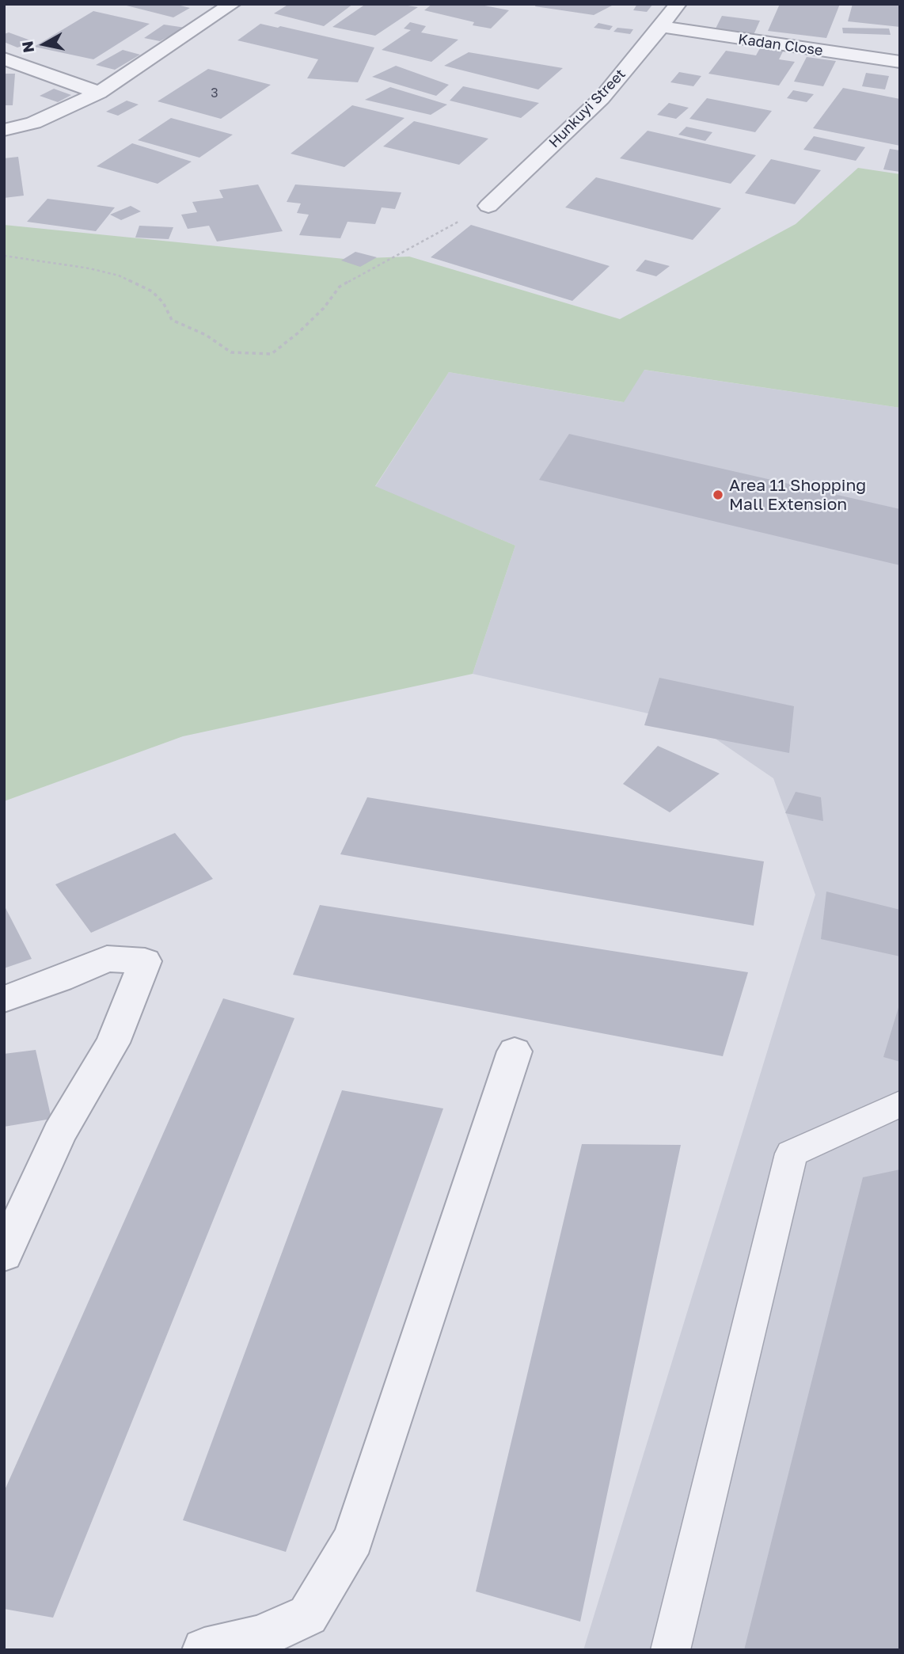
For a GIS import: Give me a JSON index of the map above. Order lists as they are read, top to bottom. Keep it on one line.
{"streets":{"street":["Kadan Close","Hunkuyi Street"]},"crossings":[["Kadan Close","Hunkuyi Street"]],"places":["Area 11 Shopping Mall Extension"],"house_numbers":["3"],"north":"left"}
